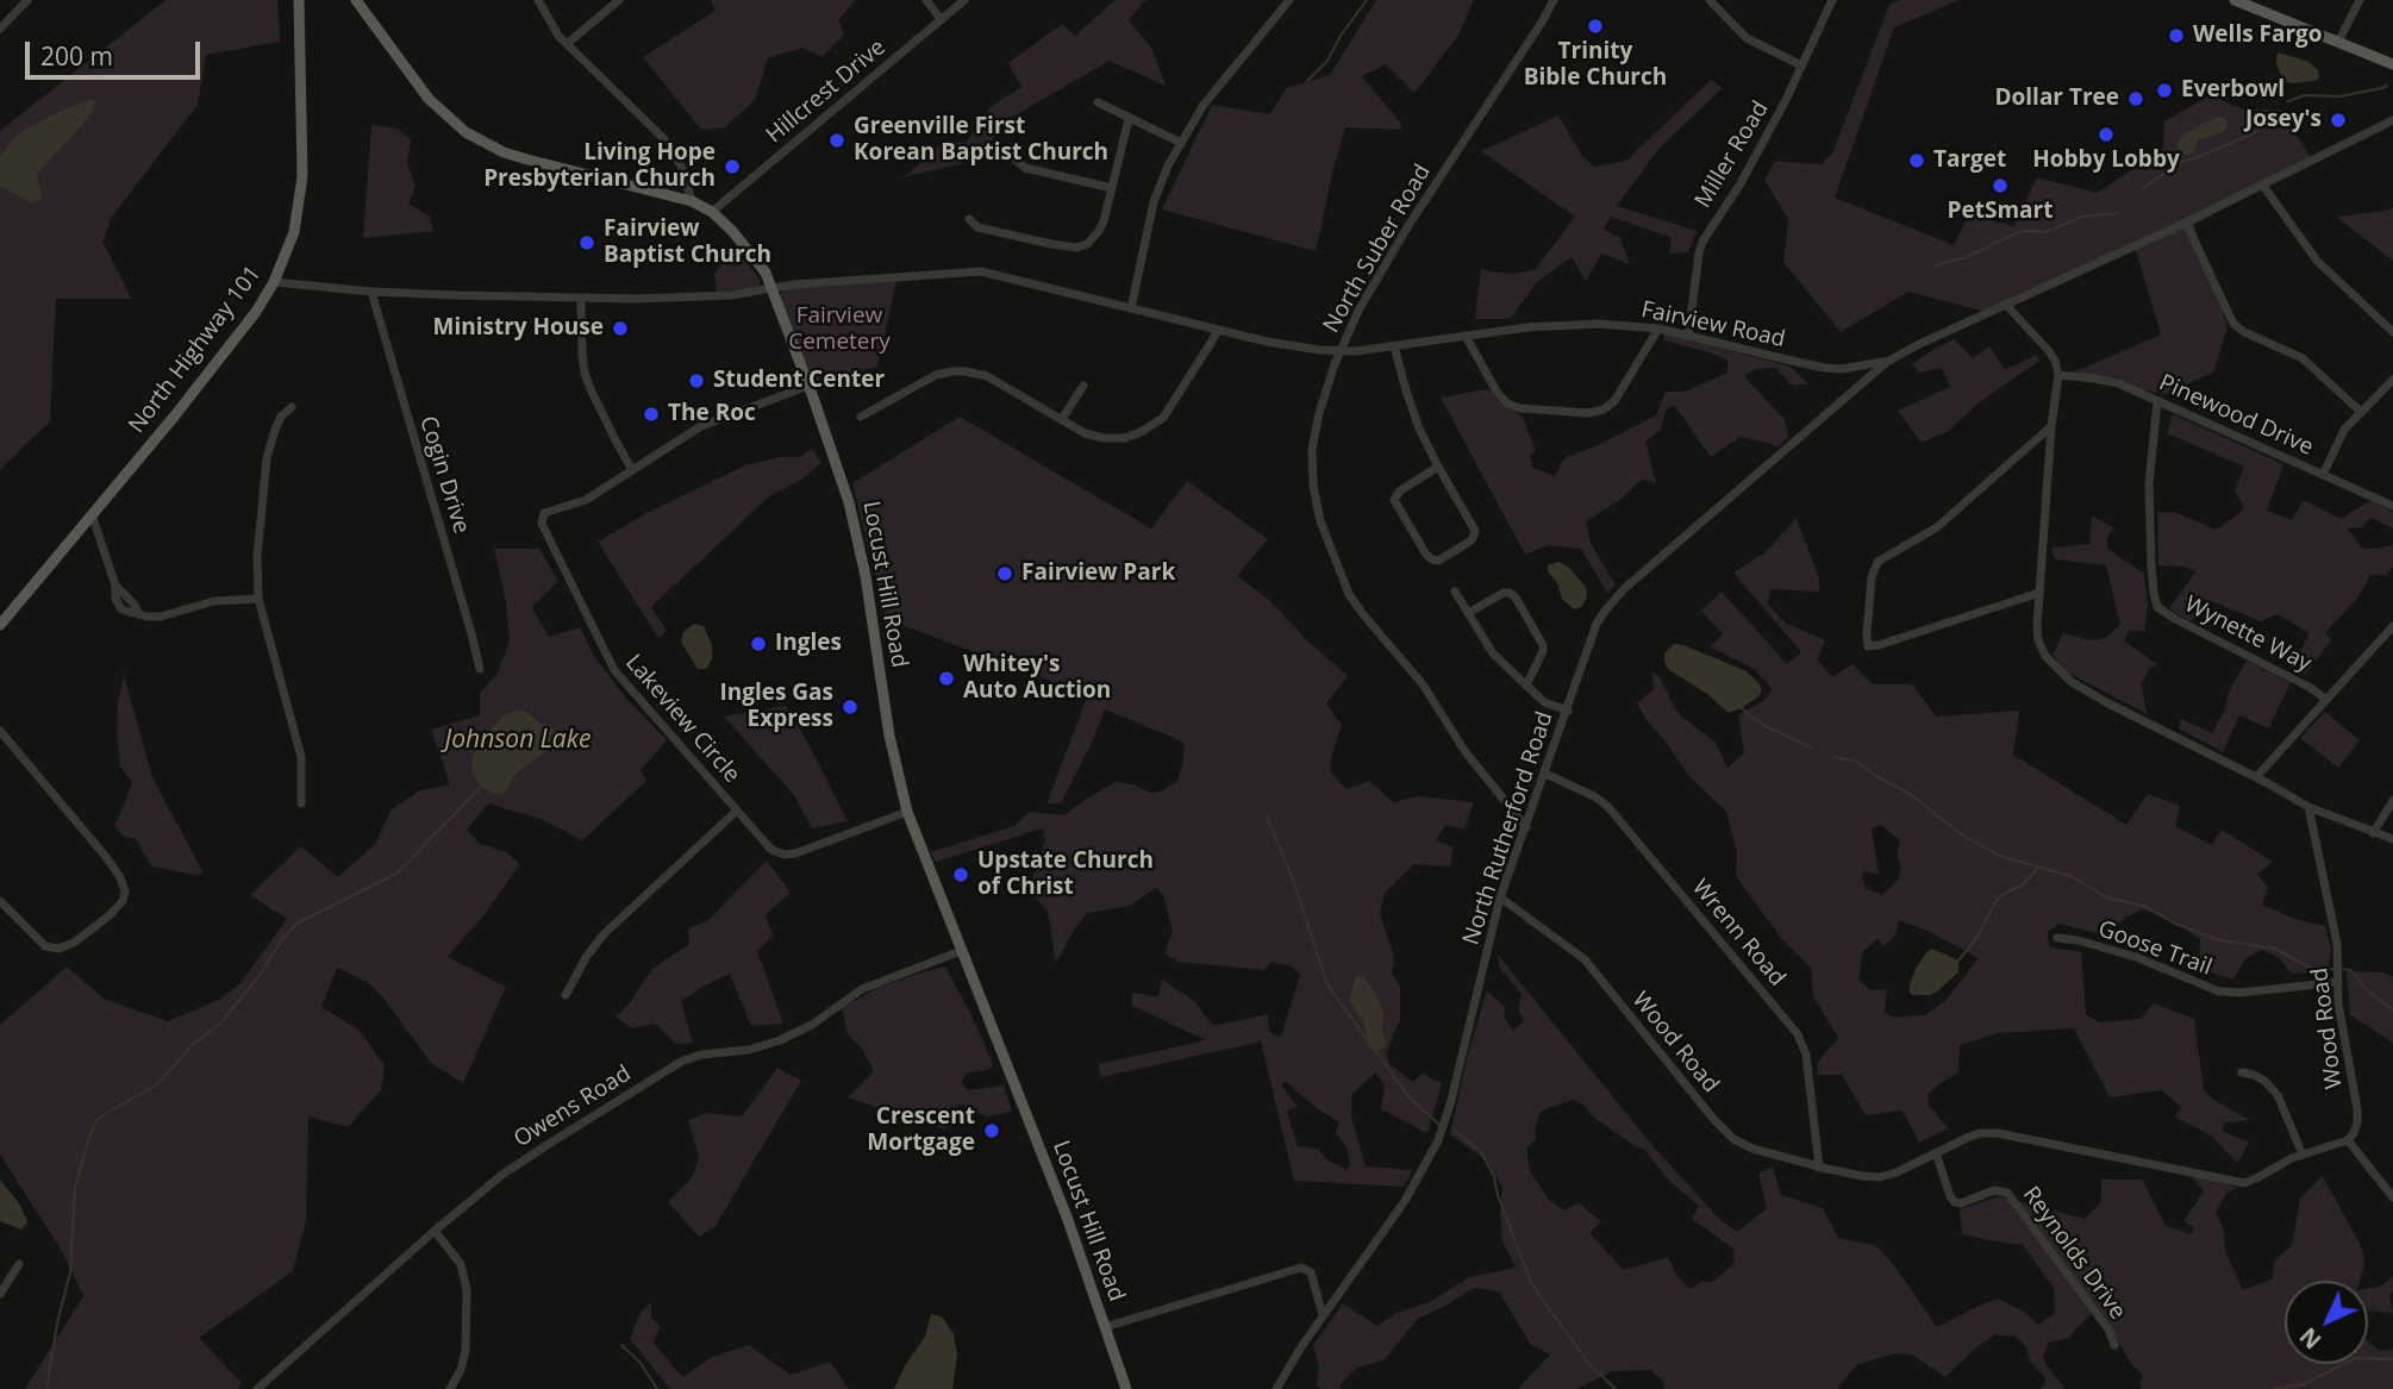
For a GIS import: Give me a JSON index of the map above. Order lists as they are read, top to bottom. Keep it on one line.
{"streets":{"main road":["North Highway 101","Locust Hill Road"],"street":["Hillcrest Drive","Miller Road","North Suber Road","Fairview Road","Pinewood Drive","Cogin Drive","Wynette Way","Lakeview Circle","North Rutherford Road","Wrenn Road","Goose Trail","Wood Road","Owens Road","Reynolds Drive"]},"crossings":[["Hillcrest Drive","Locust Hill Road"],["Miller Road","Fairview Road"],["North Suber Road","Fairview Road"],["North Suber Road","North Rutherford Road"],["Fairview Road","North Highway 101"],["Fairview Road","Cogin Drive"],["Fairview Road","Locust Hill Road"],["Fairview Road","North Rutherford Road"],["Pinewood Drive","Wynette Way"],["Locust Hill Road","Lakeview Circle"],["Locust Hill Road","Owens Road"],["North Rutherford Road","Wrenn Road"],["North Rutherford Road","Wood Road"],["Wrenn Road","Wood Road"],["Goose Trail","Wood Road"],["Wood Road","Reynolds Drive"]],"water":["Johnson Lake"],"parks":["Fairview Cemetery"],"places":["Trinity Bible Church","Wells Fargo","Everbowl","Dollar Tree","Josey's","Hobby Lobby","Greenville First Korean Baptist Church","Target","Living Hope Presbyterian Church","PetSmart","Fairview Baptist Church","Ministry House","Student Center","The Roc","Fairview Park","Ingles","Whitey's Auto Auction","Ingles Gas Express","Upstate Church of Christ","Crescent Mortgage"],"scale_bar":"200 m","north":"bottom left"}
